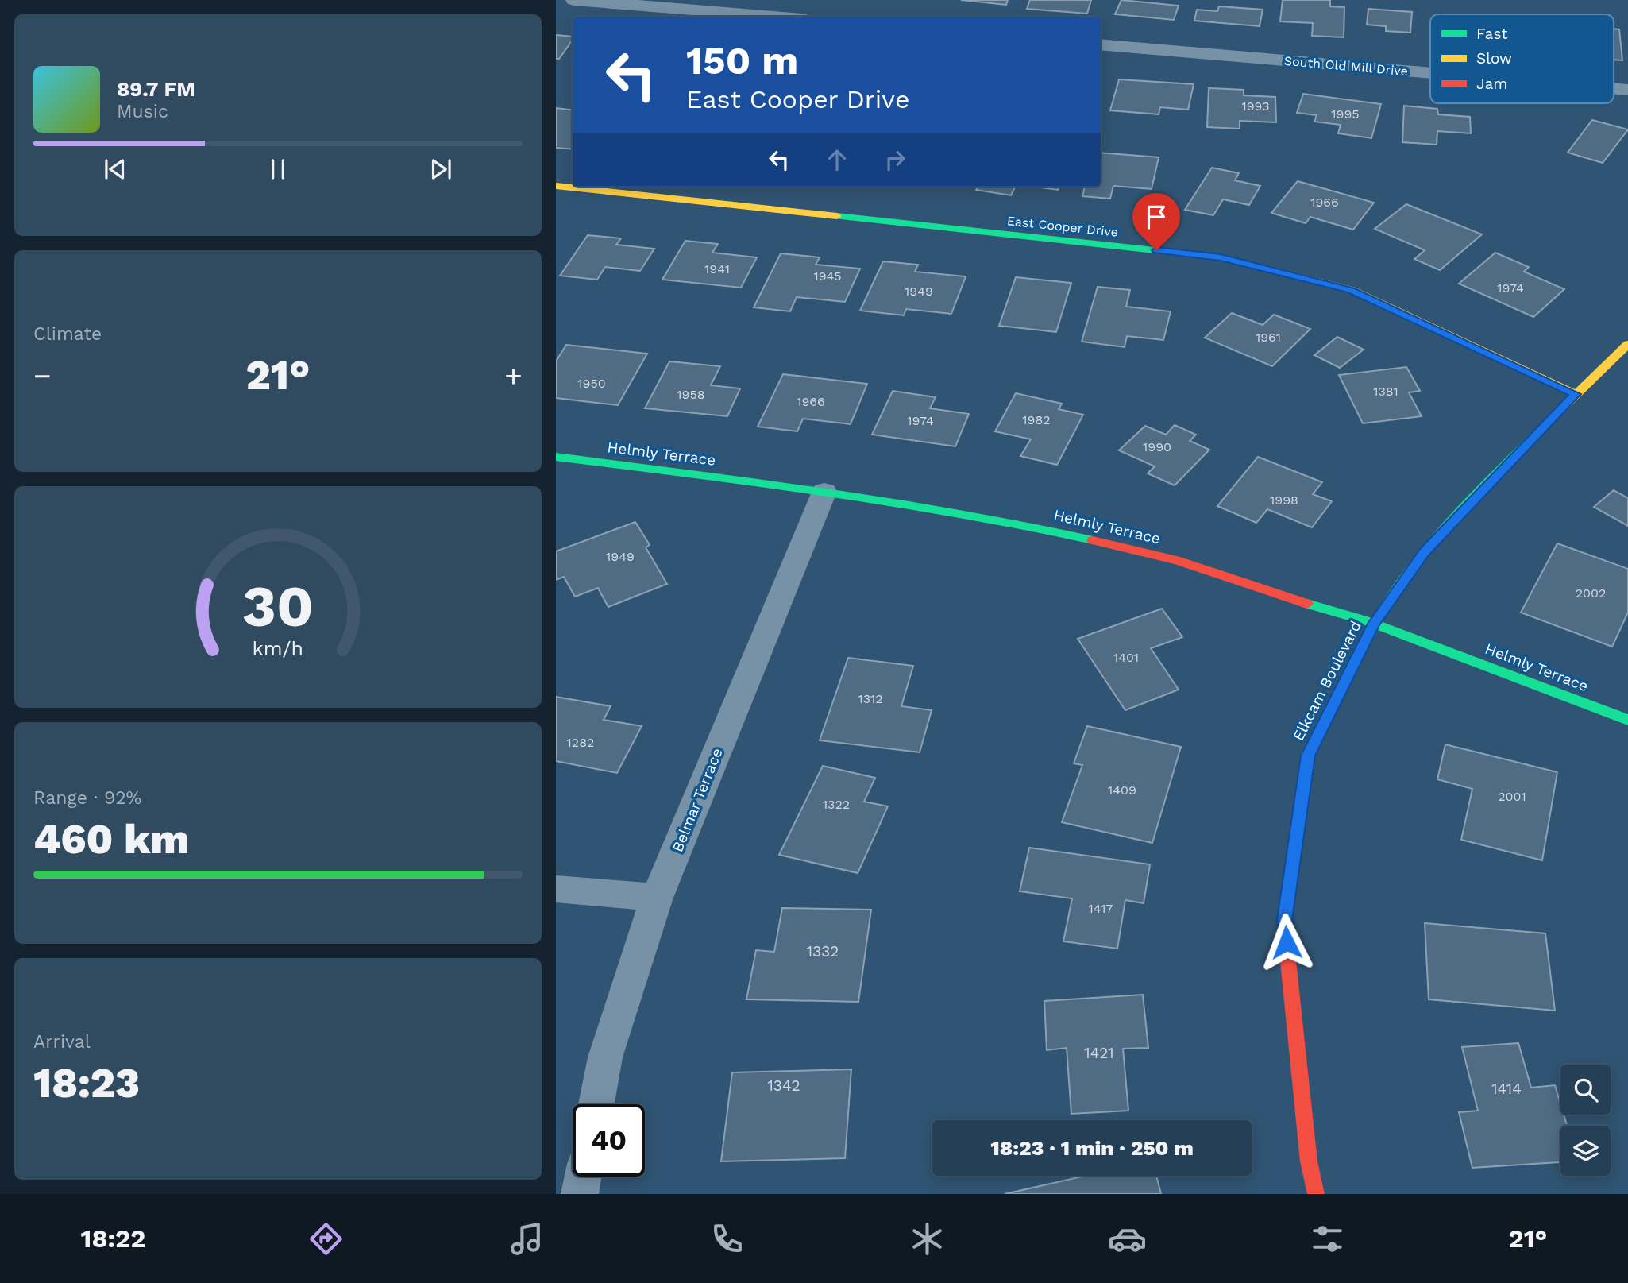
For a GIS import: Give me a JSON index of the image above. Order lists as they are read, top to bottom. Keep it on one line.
{"streets":{"street":["South Old Mill Drive","East Cooper Drive","Helmly Terrace","Elkcam Boulevard","Belmar Terrace"]},"crossings":[["East Cooper Drive","Elkcam Boulevard"],["Helmly Terrace","Elkcam Boulevard"],["Helmly Terrace","Belmar Terrace"]],"house_numbers":["1993","1995","1966","1941","1945","1974","1949","1961","1950","1381","1958","1966","1982","1974","1990","1998","1949","2002","1401","1312","1282","1409","2001","1322","1417","1332","1421","1342","1414"],"legend":["Fast","Slow","Jam"],"page":{"turn":["150 m","East Cooper Drive"],"song":["89.7 FM","Music"],"tile":["Climate",["Range · 92%","460 km"],["Arrival","18:23"]],"heat":["−","21°","+"],"limit":"40","trip":"18:23 · 1 min · 250 m","tabs":["18:22","21°"],"gauge":["30","km/h"]}}
